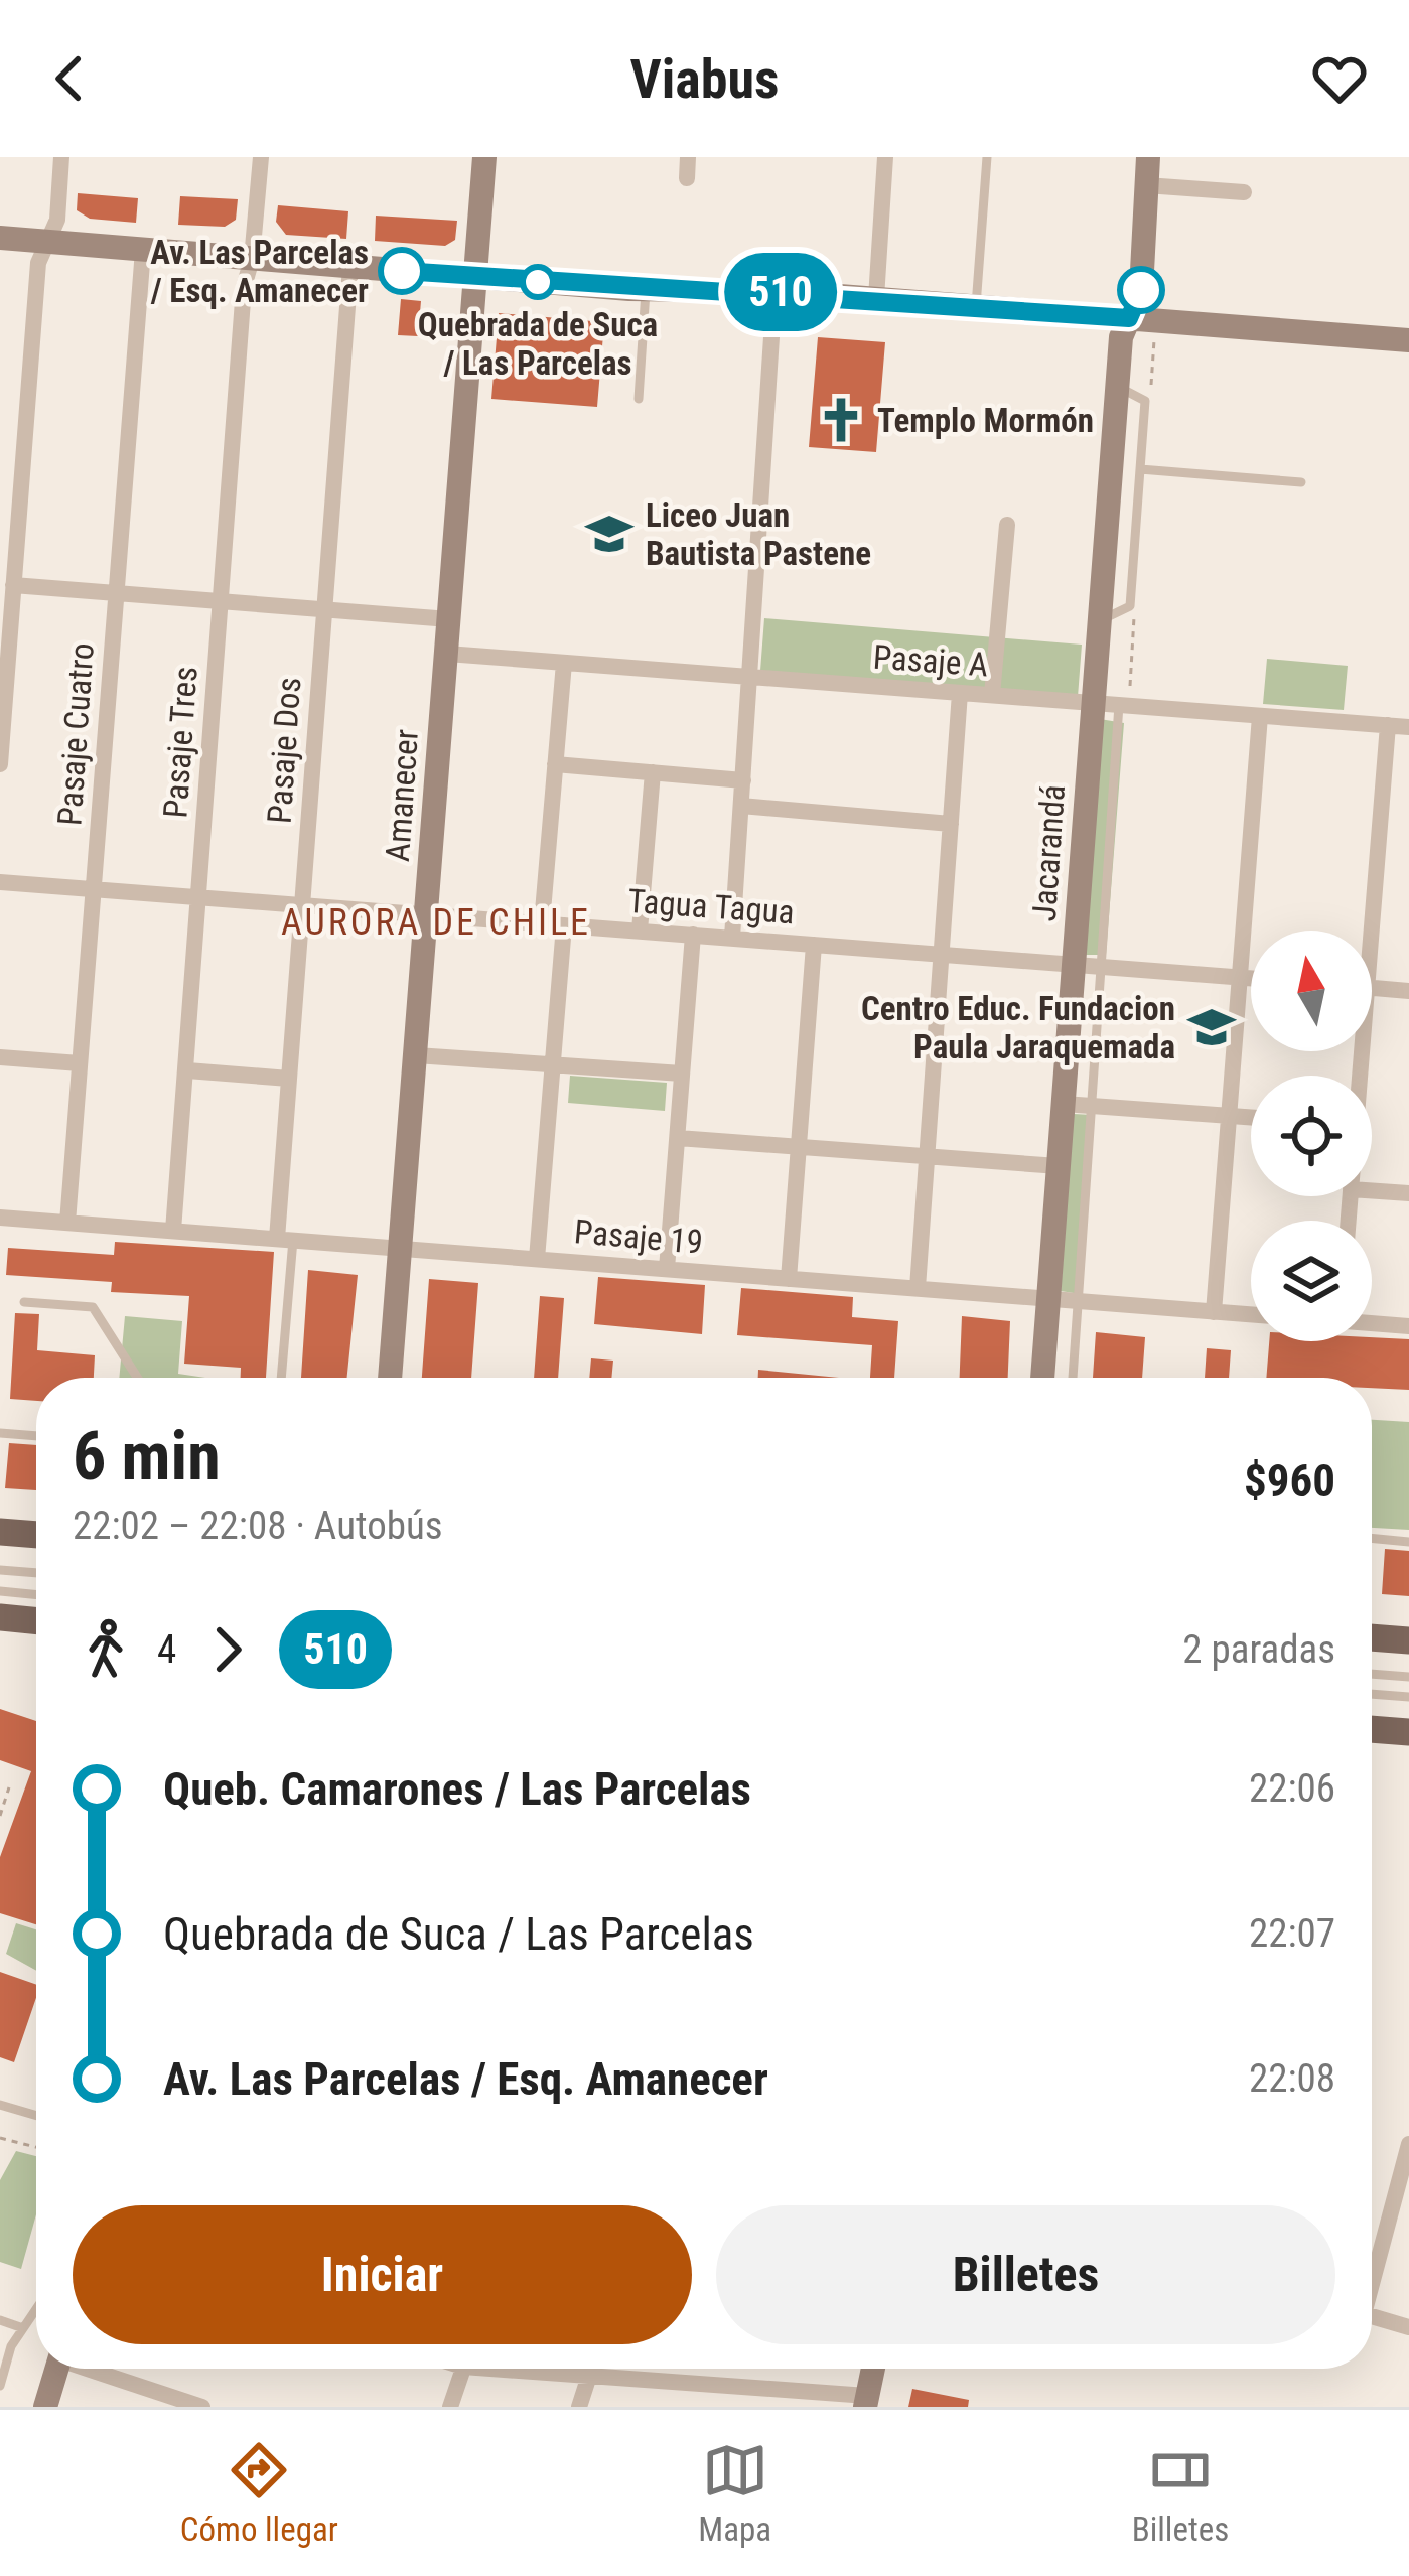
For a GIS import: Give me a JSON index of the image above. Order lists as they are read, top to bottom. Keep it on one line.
{"streets":{"street":["Pasaje A","Pasaje Cuatro","Pasaje Tres","Pasaje Dos","Amanecer","Jacarandá","Tagua Tagua","Pasaje 19"]},"crossings":[["Pasaje A","Amanecer"],["Pasaje A","Jacarandá"],["Pasaje Cuatro","Tagua Tagua"],["Pasaje Cuatro","Pasaje 19"],["Pasaje Tres","Tagua Tagua"],["Pasaje Tres","Pasaje 19"],["Pasaje Dos","Tagua Tagua"],["Pasaje Dos","Pasaje 19"],["Amanecer","Tagua Tagua"],["Amanecer","Pasaje 19"],["Jacarandá","Tagua Tagua"],["Jacarandá","Pasaje 19"]],"districts":["AURORA DE CHILE"],"places":{"other":["Av. Las Parcelas / Esq. Amanecer","Quebrada de Suca / Las Parcelas"],"church":["Templo Mormón"],"school or university":["Liceo Juan Bautista Pastene","Centro Educ. Fundacion Paula Jaraquemada"]},"lines":["bus line 510"],"north":"top","page":{"header":"Viabus","on_map":"510","heading":["6 min","22:02 – 22:08 · Autobús","$960"],"legs":["4","510","2 paradas"],"list":[{"name":"Queb. Camarones / Las Parcelas","value":"22:06"},{"name":"Quebrada de Suca / Las Parcelas","value":"22:07"},{"name":"Av. Las Parcelas / Esq. Amanecer","value":"22:08"}],"buttons":["Iniciar","Billetes"],"tabs":["Cómo llegar","Mapa","Billetes"]}}
